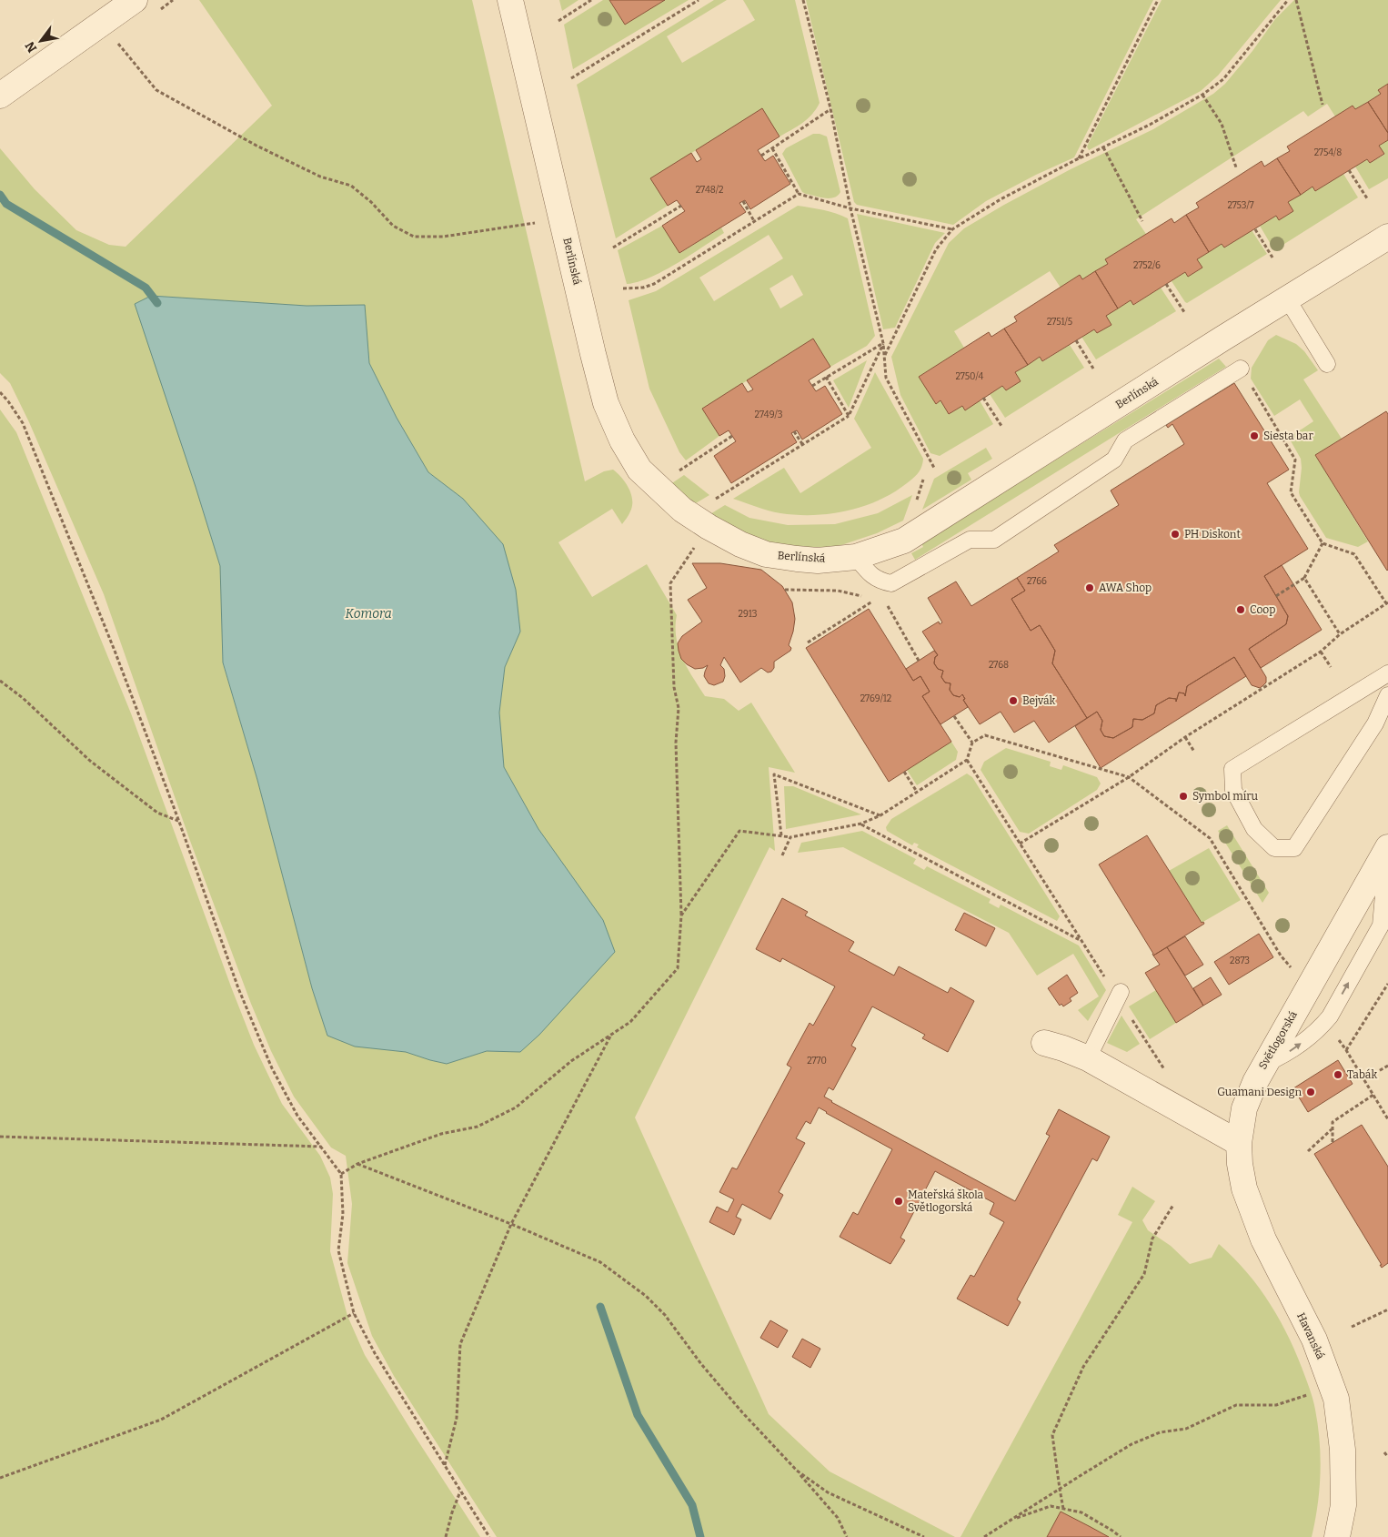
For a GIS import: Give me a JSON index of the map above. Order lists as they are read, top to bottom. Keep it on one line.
{"streets":{"street":["Berlínská","Světlogorská","Havanská"]},"crossings":[["Světlogorská","Havanská"]],"water":["Komora"],"places":["Siesta bar","PH Diskont","AWA Shop","Coop","Bejvák","Symbol míru","Tabák","Guamani Design","Mateřská škola Světlogorská"],"house_numbers":["2754/8","2748/2","2753/7","2752/6","2751/5","2750/4","2749/3","2766","2913","2768","2769/12","2873","2770"],"north":"bottom left"}
